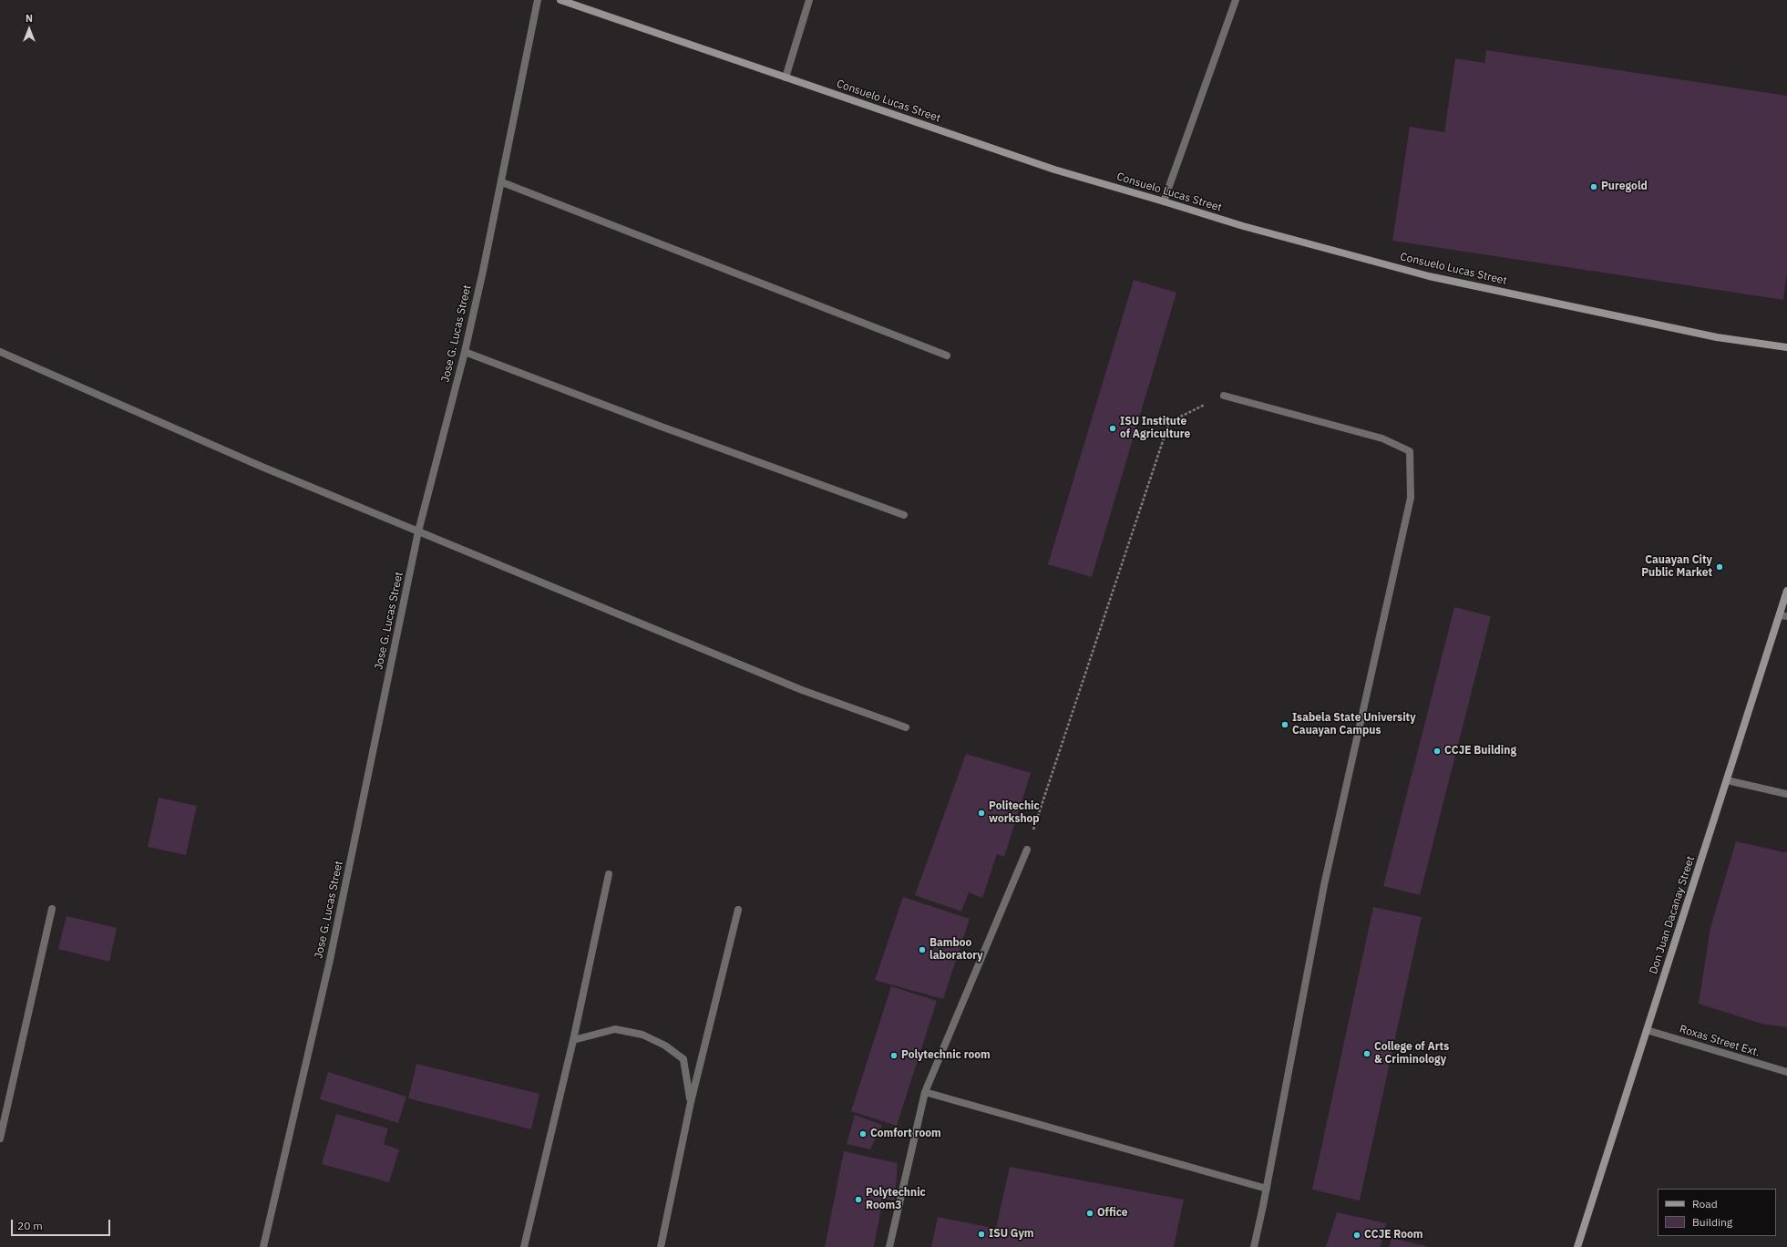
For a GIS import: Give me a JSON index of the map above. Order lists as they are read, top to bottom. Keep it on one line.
{"streets":{"street":["Consuelo Lucas Street","Jose G. Lucas Street","Don Juan Dacanay Street","Roxas Street Ext."]},"crossings":[["Don Juan Dacanay Street","Roxas Street Ext."]],"places":["Puregold","ISU Institute of Agriculture","Cauayan City Public Market","Isabela State University Cauayan Campus","CCJE Building","Politechic workshop","Bamboo laboratory","College of Arts & Criminology","Polytechnic room","Comfort room","Polytechnic Room3","Office","ISU Gym","CCJE Room"],"legend":["Road","Building"],"scale_bar":"20 m","north":"top"}
